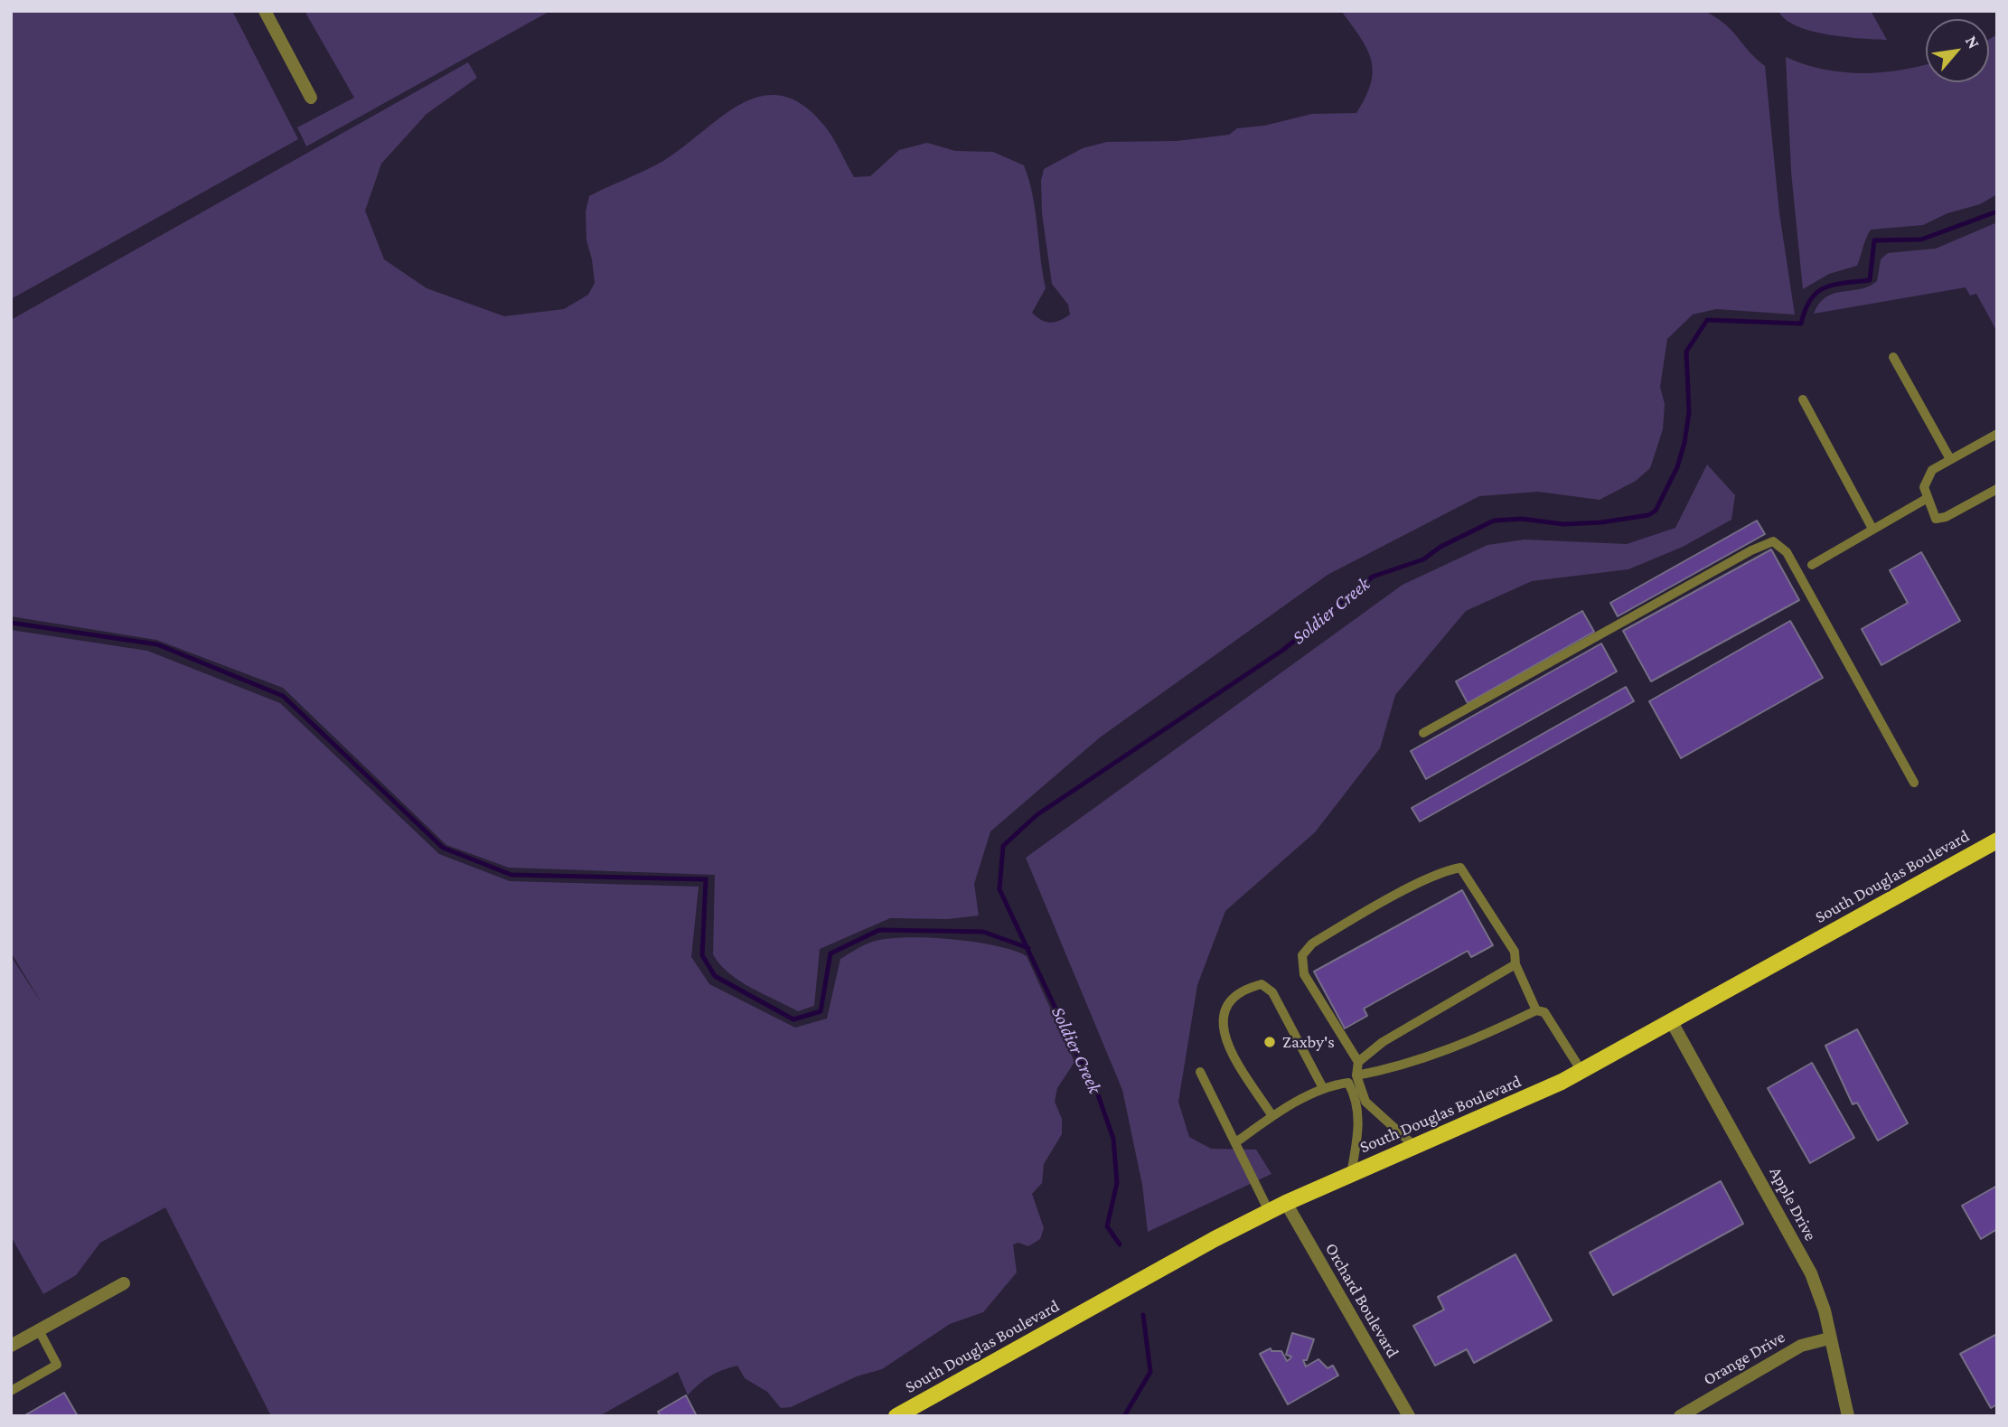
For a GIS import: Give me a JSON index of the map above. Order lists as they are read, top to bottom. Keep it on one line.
{"streets":{"main road":["South Douglas Boulevard"],"street":["Apple Drive","Orchard Boulevard","Orange Drive"]},"crossings":[["South Douglas Boulevard","Apple Drive"],["South Douglas Boulevard","Orchard Boulevard"],["Apple Drive","Orange Drive"]],"water":["Soldier Creek"],"places":["Zaxby's"],"north":"top right"}
